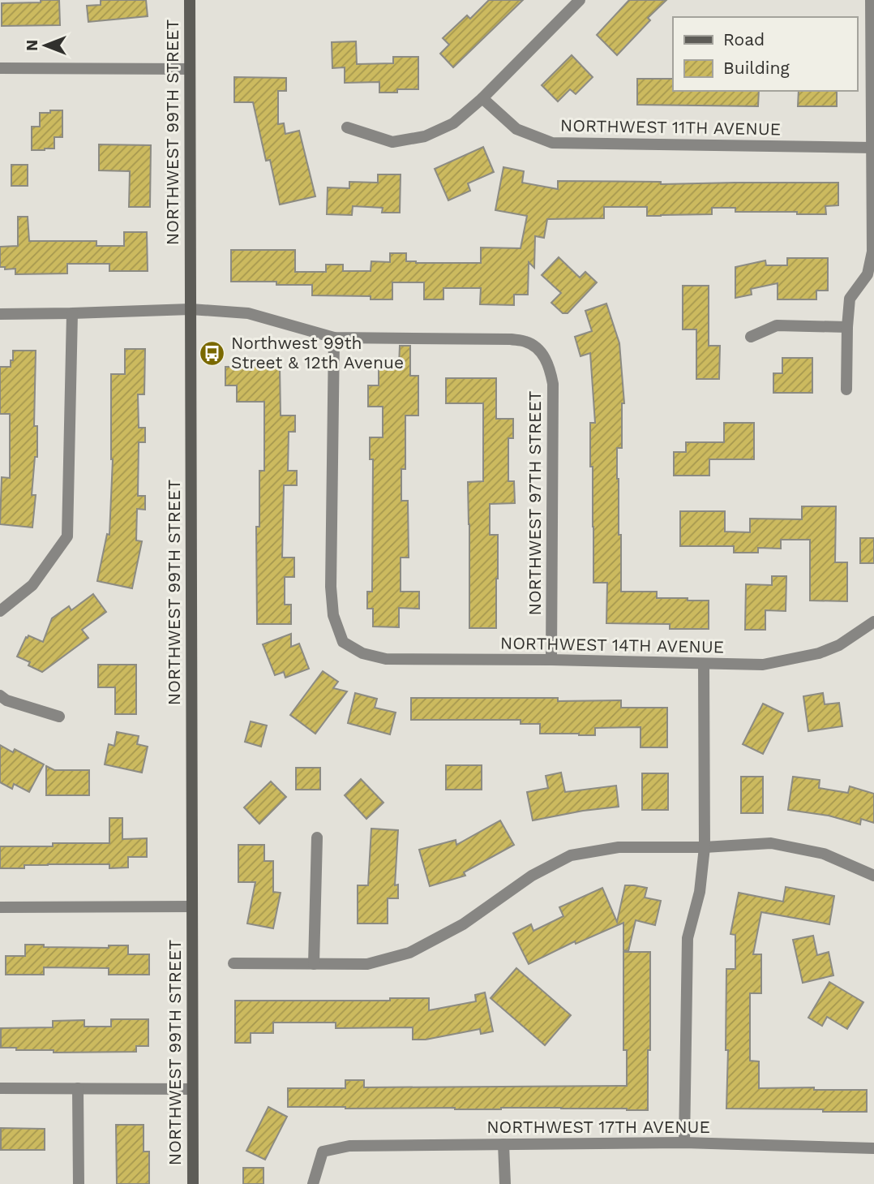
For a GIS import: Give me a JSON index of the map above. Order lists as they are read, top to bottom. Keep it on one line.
{"streets":{"main road":["NORTHWEST 99TH STREET"],"street":["NORTHWEST 11TH AVENUE","NORTHWEST 97TH STREET","NORTHWEST 14TH AVENUE","NORTHWEST 17TH AVENUE"]},"crossings":[["NORTHWEST 97TH STREET","NORTHWEST 14TH AVENUE"]],"places":{"bus stop":["Northwest 99th Street & 12th Avenue"]},"legend":["Road","Building"],"north":"left"}
